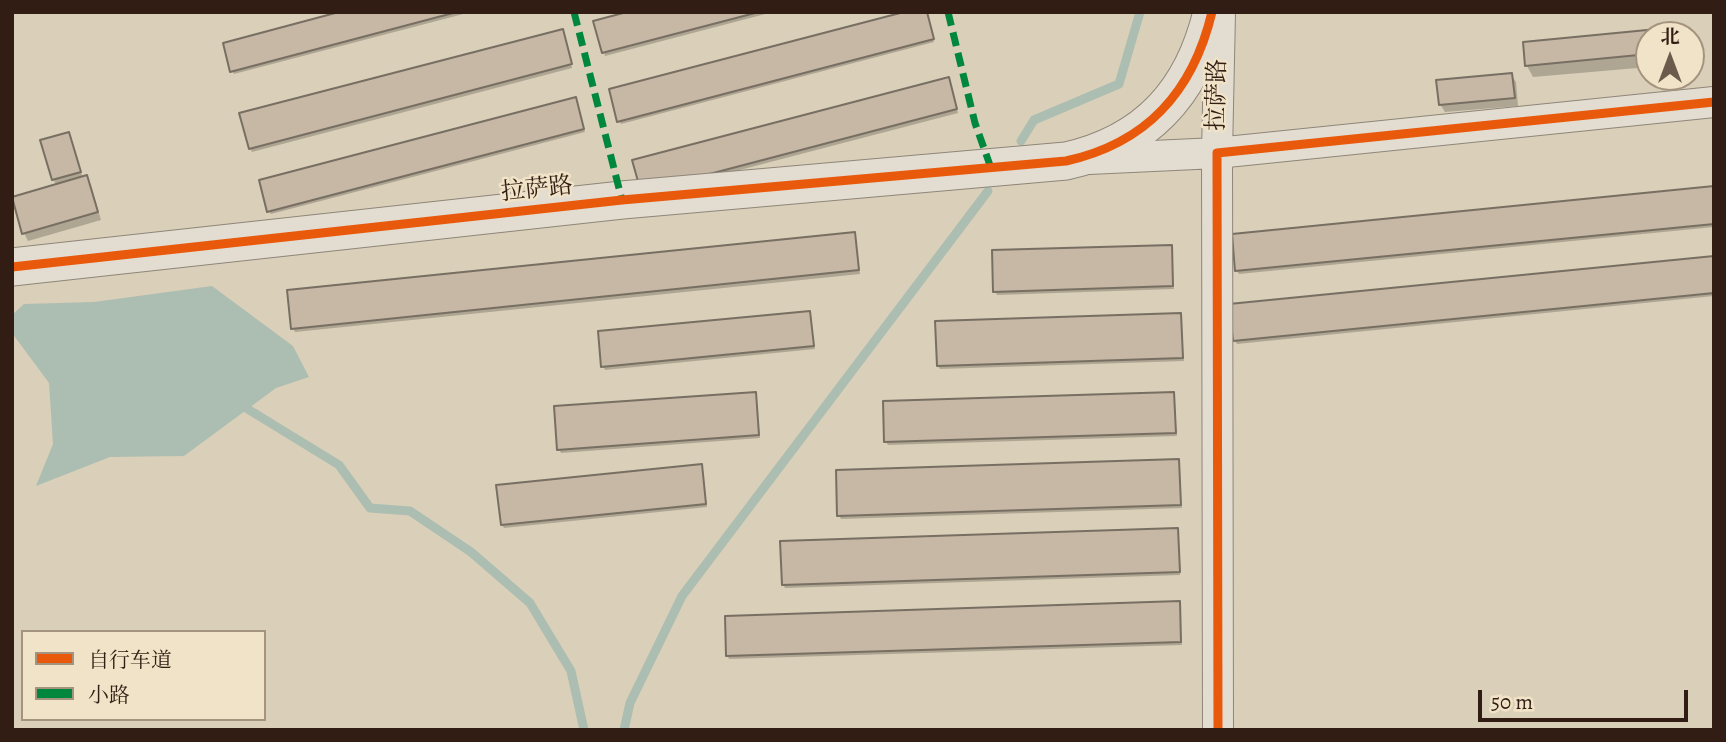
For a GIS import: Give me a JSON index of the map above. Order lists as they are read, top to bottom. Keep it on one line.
{"streets":{"street":["拉萨路"]},"legend":["自行车道","小路"],"scale_bar":"50 m","north":"top"}
